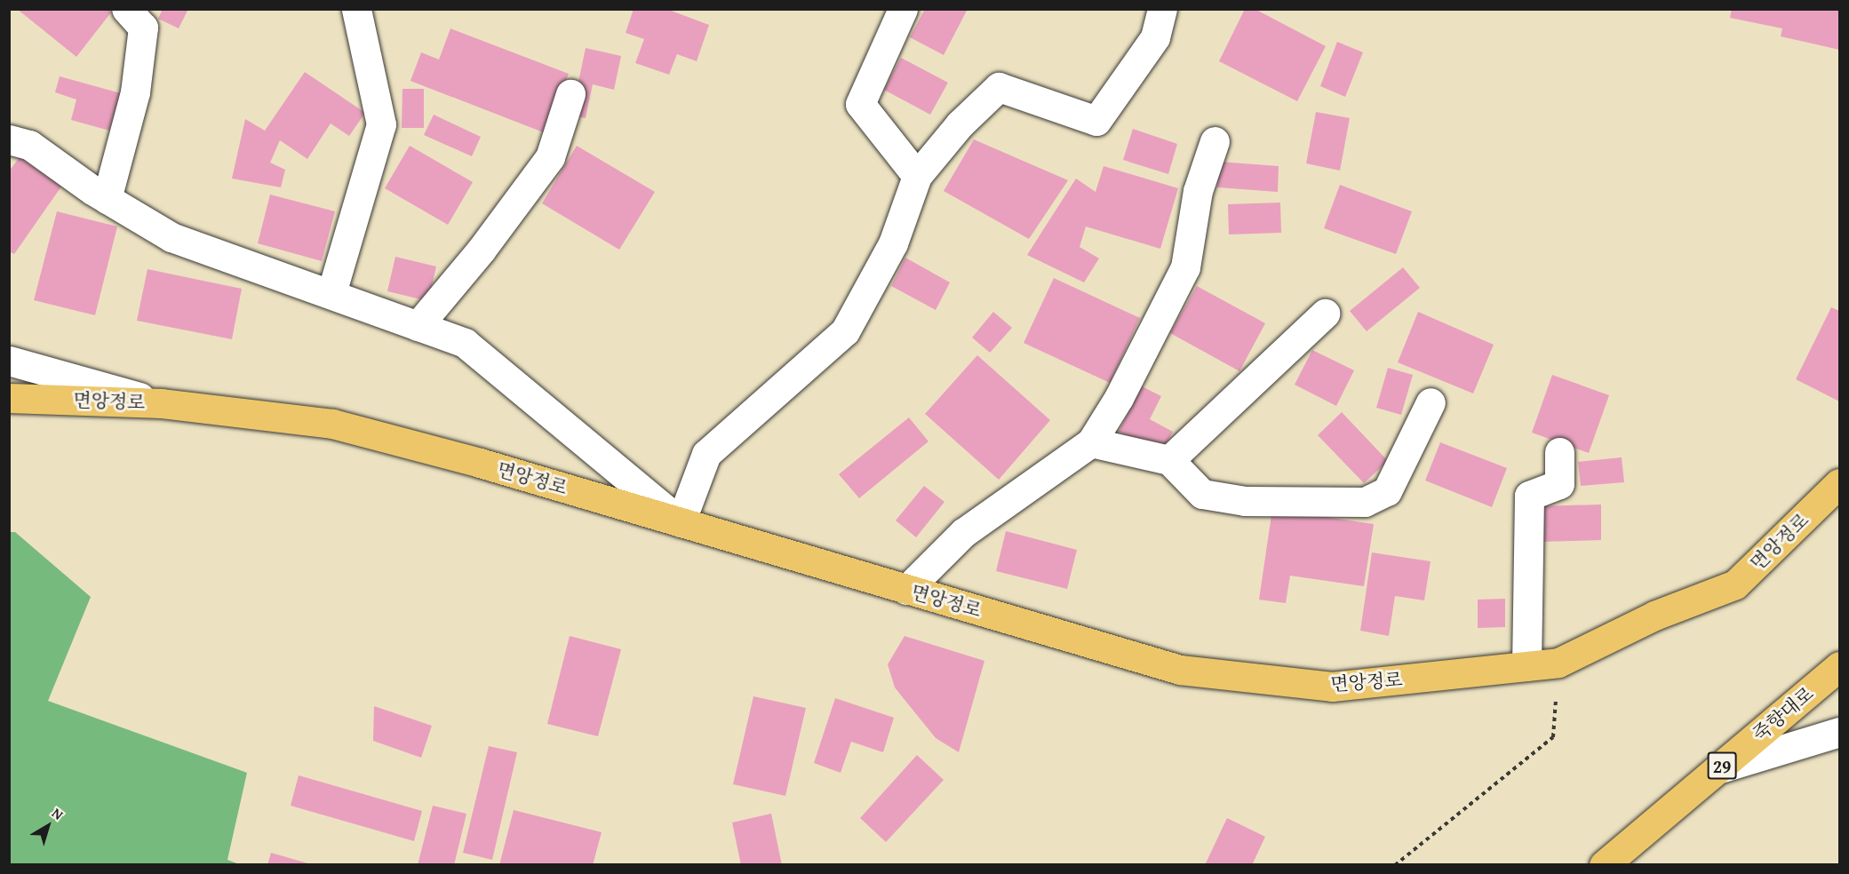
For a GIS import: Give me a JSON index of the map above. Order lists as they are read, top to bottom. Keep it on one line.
{"streets":{"main road":["면앙정로","죽향대로","29"]},"north":"top right"}
